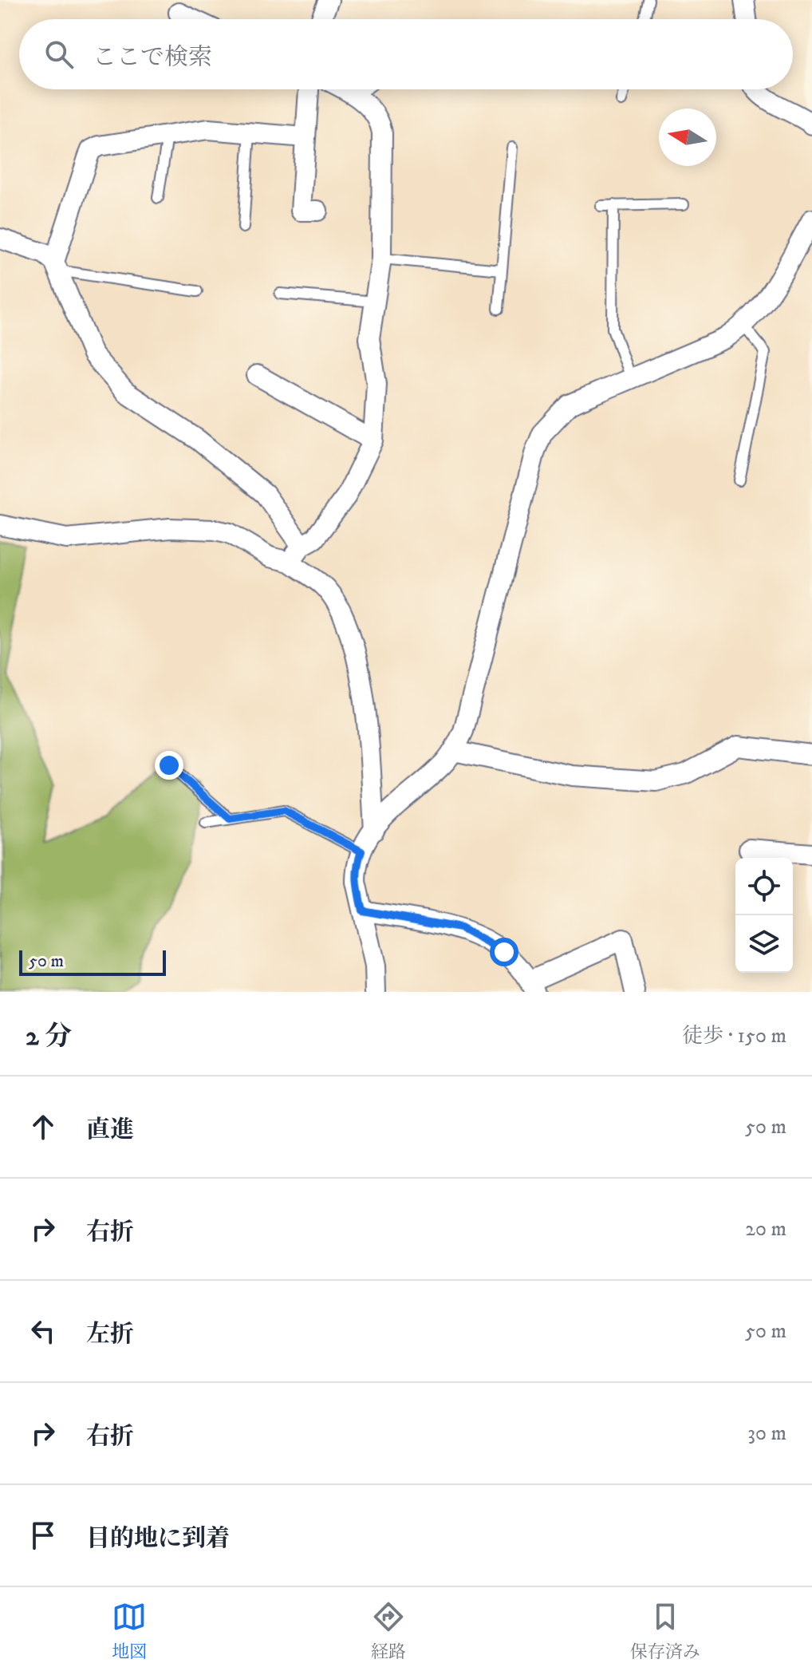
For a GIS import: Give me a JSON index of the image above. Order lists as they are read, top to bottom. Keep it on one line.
{"scale_bar":"50 m","north":"left","page":{"search":"ここで検索","scale":"50 m","heading":["2 分","徒歩 · 150 m"],"list":[["直進","50 m"],["右折","20 m"],["左折","50 m"],["右折","30 m"],"目的地に到着"],"nav":["地図","経路","保存済み"]}}
